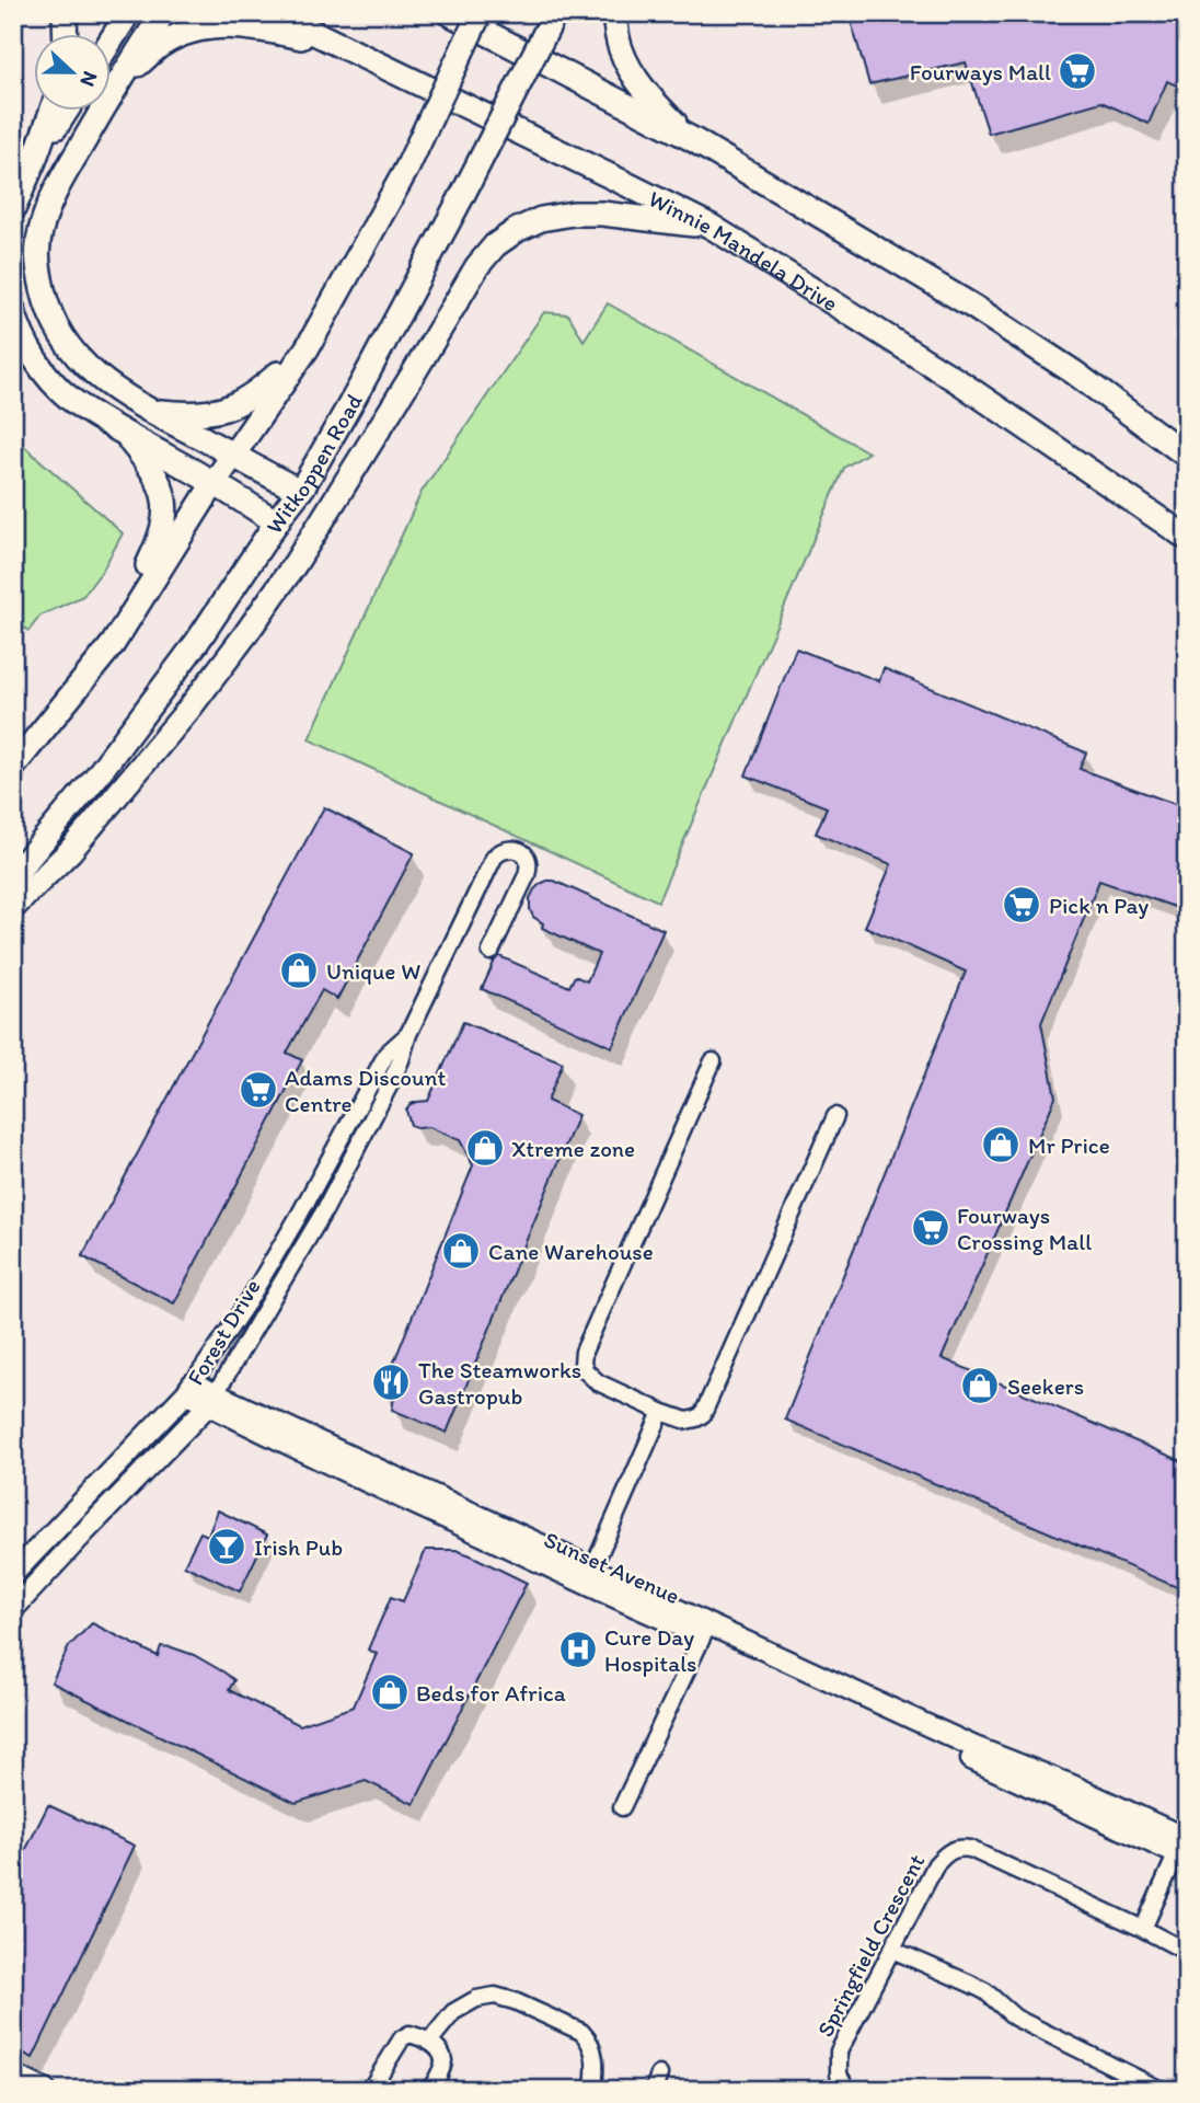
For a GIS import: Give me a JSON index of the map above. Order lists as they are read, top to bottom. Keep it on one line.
{"streets":{"main road":["Winnie Mandela Drive","Witkoppen Road"],"street":["Forest Drive","Sunset Avenue","Springfield Crescent"]},"crossings":[["Forest Drive","Sunset Avenue"]],"places":{"supermarket":["Fourways Mall","Pick n Pay","Adams Discount Centre","Fourways Crossing Mall"],"shop":["Unique W","Mr Price","Xtreme zone","Cane Warehouse","Seekers","Beds for Africa"],"restaurant":["The Steamworks Gastropub"],"bar":["Irish Pub"],"hospital":["Cure Day Hospitals"]},"north":"right"}
